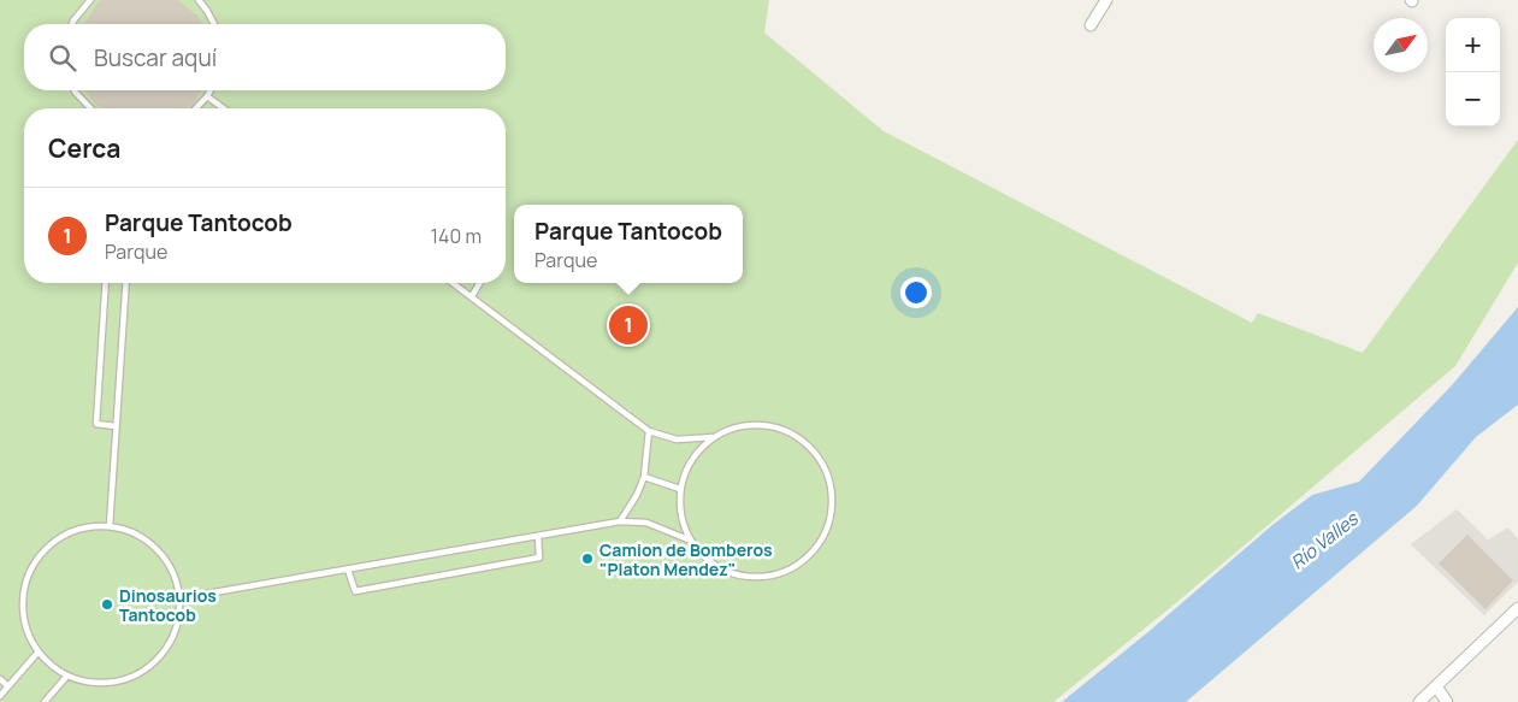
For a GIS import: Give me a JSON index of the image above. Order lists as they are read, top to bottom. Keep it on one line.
{"water":["Río Valles"],"places":["Camion de Bomberos \"Platon Mendez\"","Dinosaurios Tantocob"],"north":"top right","page":{"map_buttons":["+","−"],"search":"Buscar aquí","heading":"Cerca","list":[{"mark":"1","name":"Parque Tantocob","note":"Parque","value":"140 m"}],"popup":["Parque Tantocob","Parque"],"pins":"1"}}
